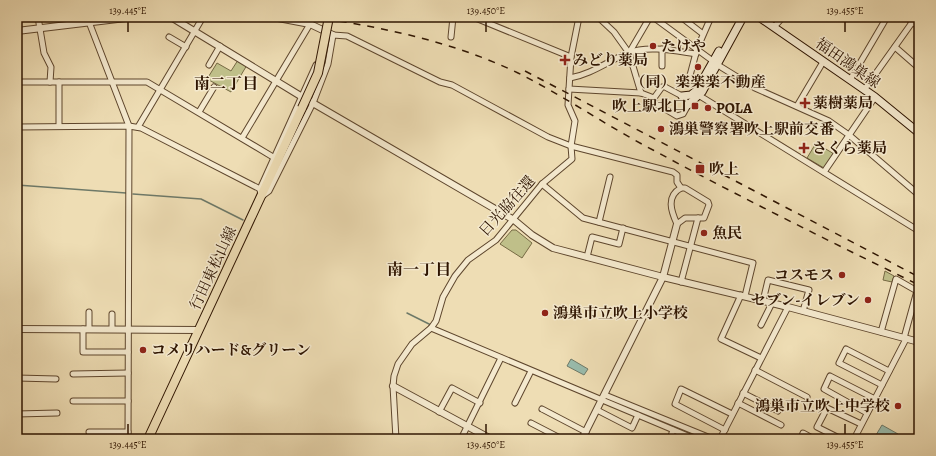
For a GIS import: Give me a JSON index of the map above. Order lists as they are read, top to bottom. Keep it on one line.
{"streets":{"main road":["福田鴻巣線","行田東松山線"],"street":["日光脇往還"]},"districts":["南二丁目","南一丁目"],"places":{"other":["たけや","（同）楽楽楽不動産","POLA","鴻巣警察署吹上駅前交番","魚民","コスモス","セブン-イレブン","鴻巣市立吹上小学校","コメリハード&グリーン","鴻巣市立吹上中学校"],"health":["みどり薬局","薬樹薬局","さくら薬局"],"transit":["吹上駅北口","吹上"]},"coordinates":["139.445°E","139.450°E","139.455°E"]}
